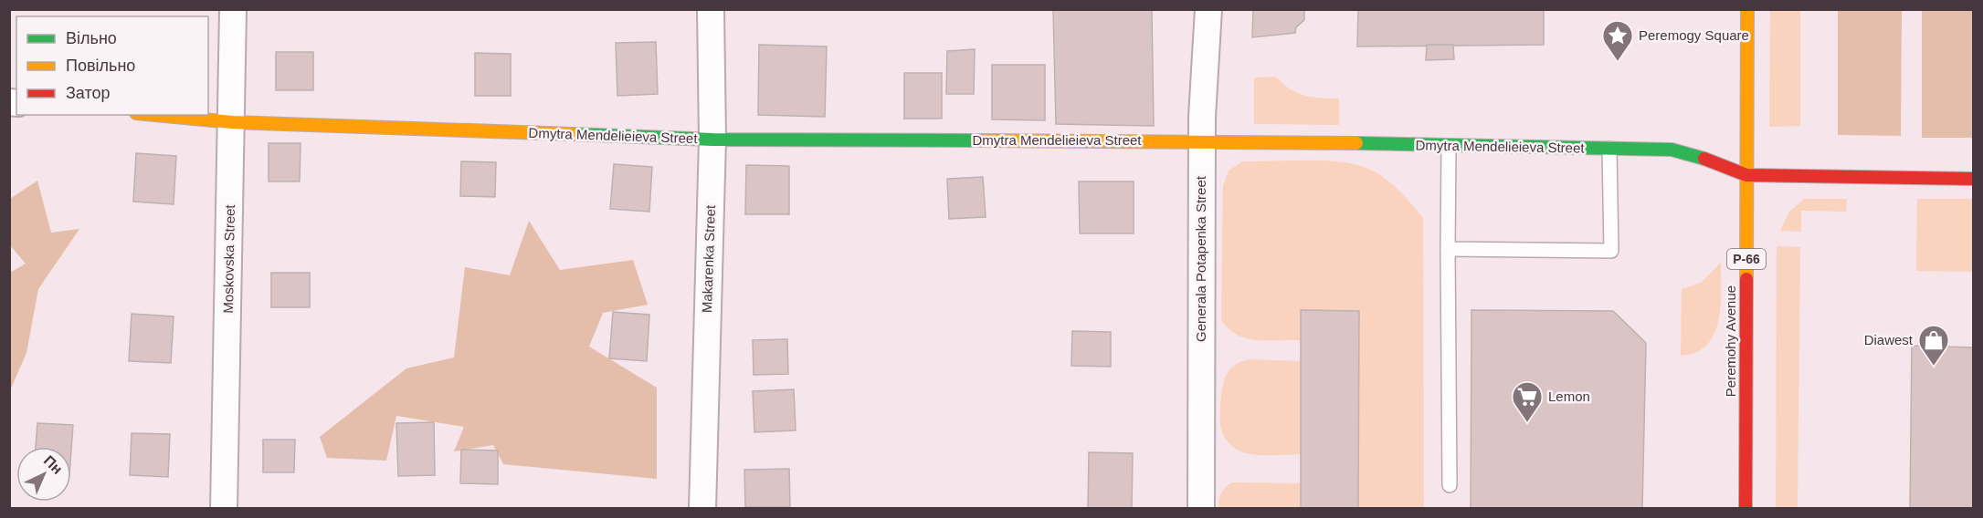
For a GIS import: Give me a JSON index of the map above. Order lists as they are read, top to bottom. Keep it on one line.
{"streets":{"street":["Dmytra Mendelieieva Street","Moskovska Street","Makarenka Street","Generala Potapenka Street","Р-66","Peremohy Avenue"]},"crossings":[["Dmytra Mendelieieva Street","Moskovska Street"],["Dmytra Mendelieieva Street","Makarenka Street"],["Dmytra Mendelieieva Street","Generala Potapenka Street"],["Dmytra Mendelieieva Street","Peremohy Avenue"]],"places":{"place":["Peremogy Square"],"shop":["Diawest"],"supermarket":["Lemon"]},"legend":["Вільно","Повільно","Затор"],"north":"top right"}
